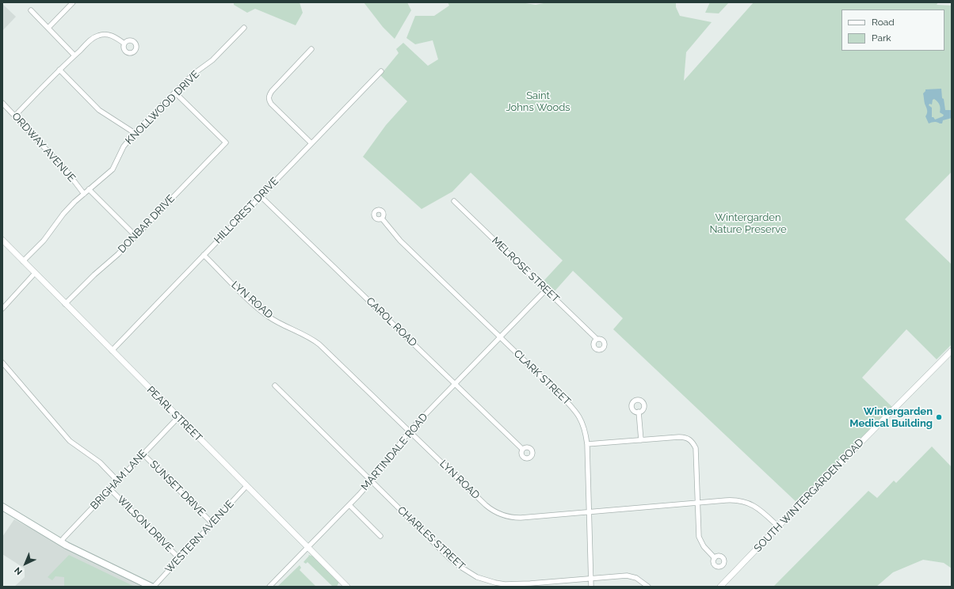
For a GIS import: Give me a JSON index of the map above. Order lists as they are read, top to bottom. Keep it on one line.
{"streets":{"street":["KNOLLWOOD DRIVE","ORDWAY AVENUE","HILLCREST DRIVE","DONBAR DRIVE","MELROSE STREET","LYN ROAD","CAROL ROAD","CLARK STREET","PEARL STREET","MARTINDALE ROAD","BRIGHAM LANE","SUNSET DRIVE","SOUTH WINTERGARDEN ROAD","WILSON DRIVE","WESTERN AVENUE","CHARLES STREET"]},"crossings":[["KNOLLWOOD DRIVE","ORDWAY AVENUE"],["KNOLLWOOD DRIVE","DONBAR DRIVE"],["KNOLLWOOD DRIVE","PEARL STREET"],["HILLCREST DRIVE","LYN ROAD"],["HILLCREST DRIVE","CAROL ROAD"],["HILLCREST DRIVE","PEARL STREET"],["DONBAR DRIVE","PEARL STREET"],["MELROSE STREET","MARTINDALE ROAD"],["LYN ROAD","CLARK STREET"],["LYN ROAD","MARTINDALE ROAD"],["LYN ROAD","SOUTH WINTERGARDEN ROAD"],["CAROL ROAD","MARTINDALE ROAD"],["CLARK STREET","MARTINDALE ROAD"],["CLARK STREET","CHARLES STREET"],["PEARL STREET","MARTINDALE ROAD"],["PEARL STREET","BRIGHAM LANE"],["PEARL STREET","WESTERN AVENUE"],["MARTINDALE ROAD","CHARLES STREET"],["BRIGHAM LANE","SUNSET DRIVE"],["BRIGHAM LANE","WILSON DRIVE"],["SUNSET DRIVE","WESTERN AVENUE"],["WILSON DRIVE","WESTERN AVENUE"]],"parks":["Saint Johns Woods","Wintergarden Nature Preserve"],"places":["Wintergarden Medical Building"],"legend":["Road","Park"],"north":"bottom left"}
